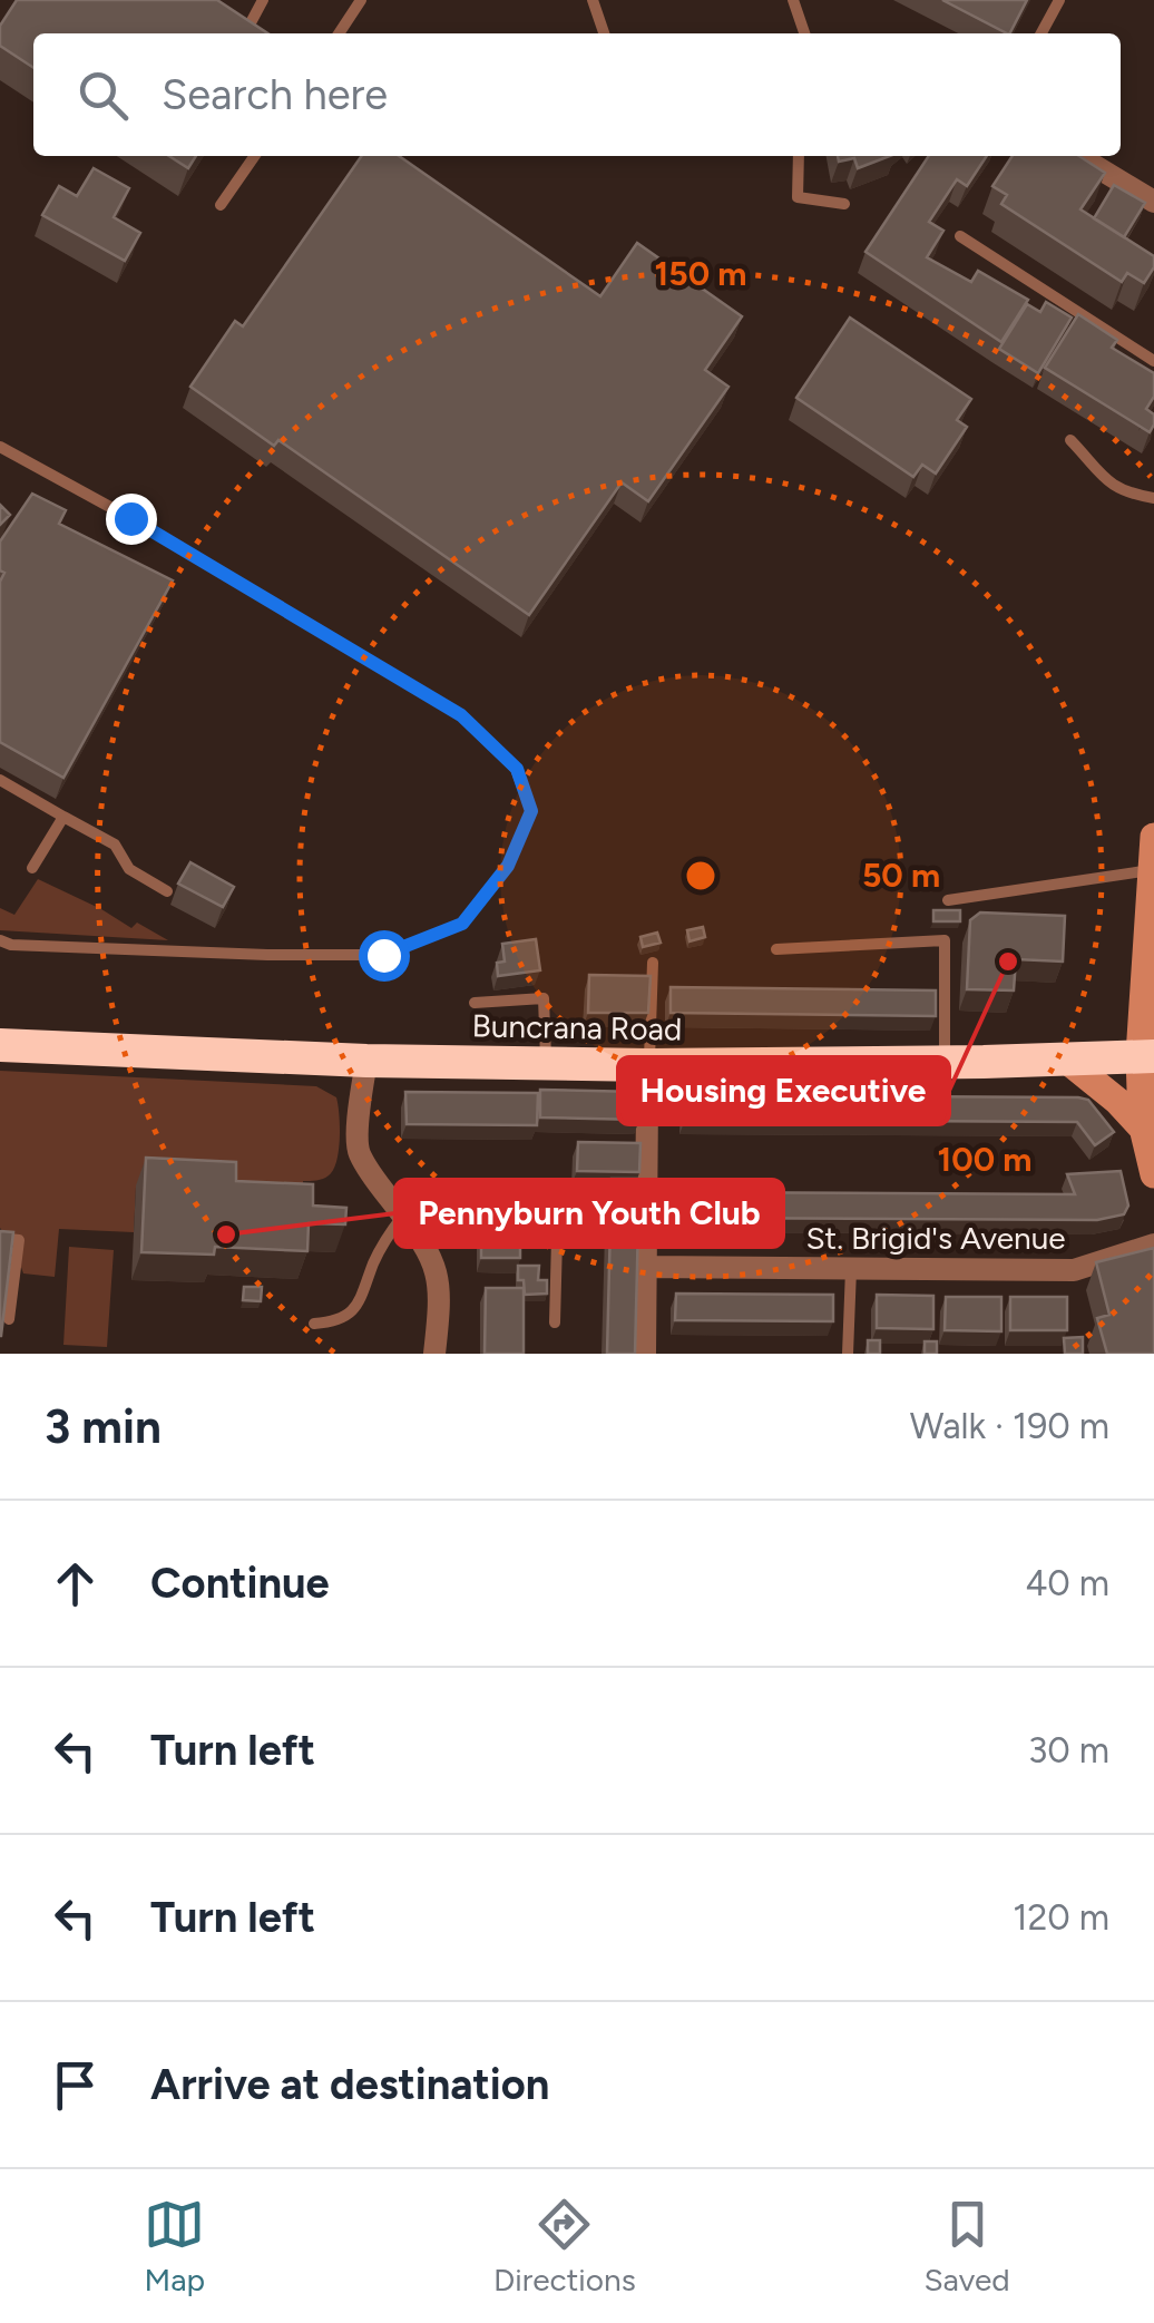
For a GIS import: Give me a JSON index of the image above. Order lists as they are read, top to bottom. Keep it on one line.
{"streets":{"highway":["Buncrana Road"],"street":["St. Brigid's Avenue"]},"places":["Housing Executive","Pennyburn Youth Club"],"page":{"search":"Search here","heading":["3 min","Walk · 190 m"],"list":[["Continue","40 m"],["Turn left","30 m"],["Turn left","120 m"],"Arrive at destination"],"nav":["Map","Directions","Saved"]},"rings":["150 m","50 m","100 m"]}
